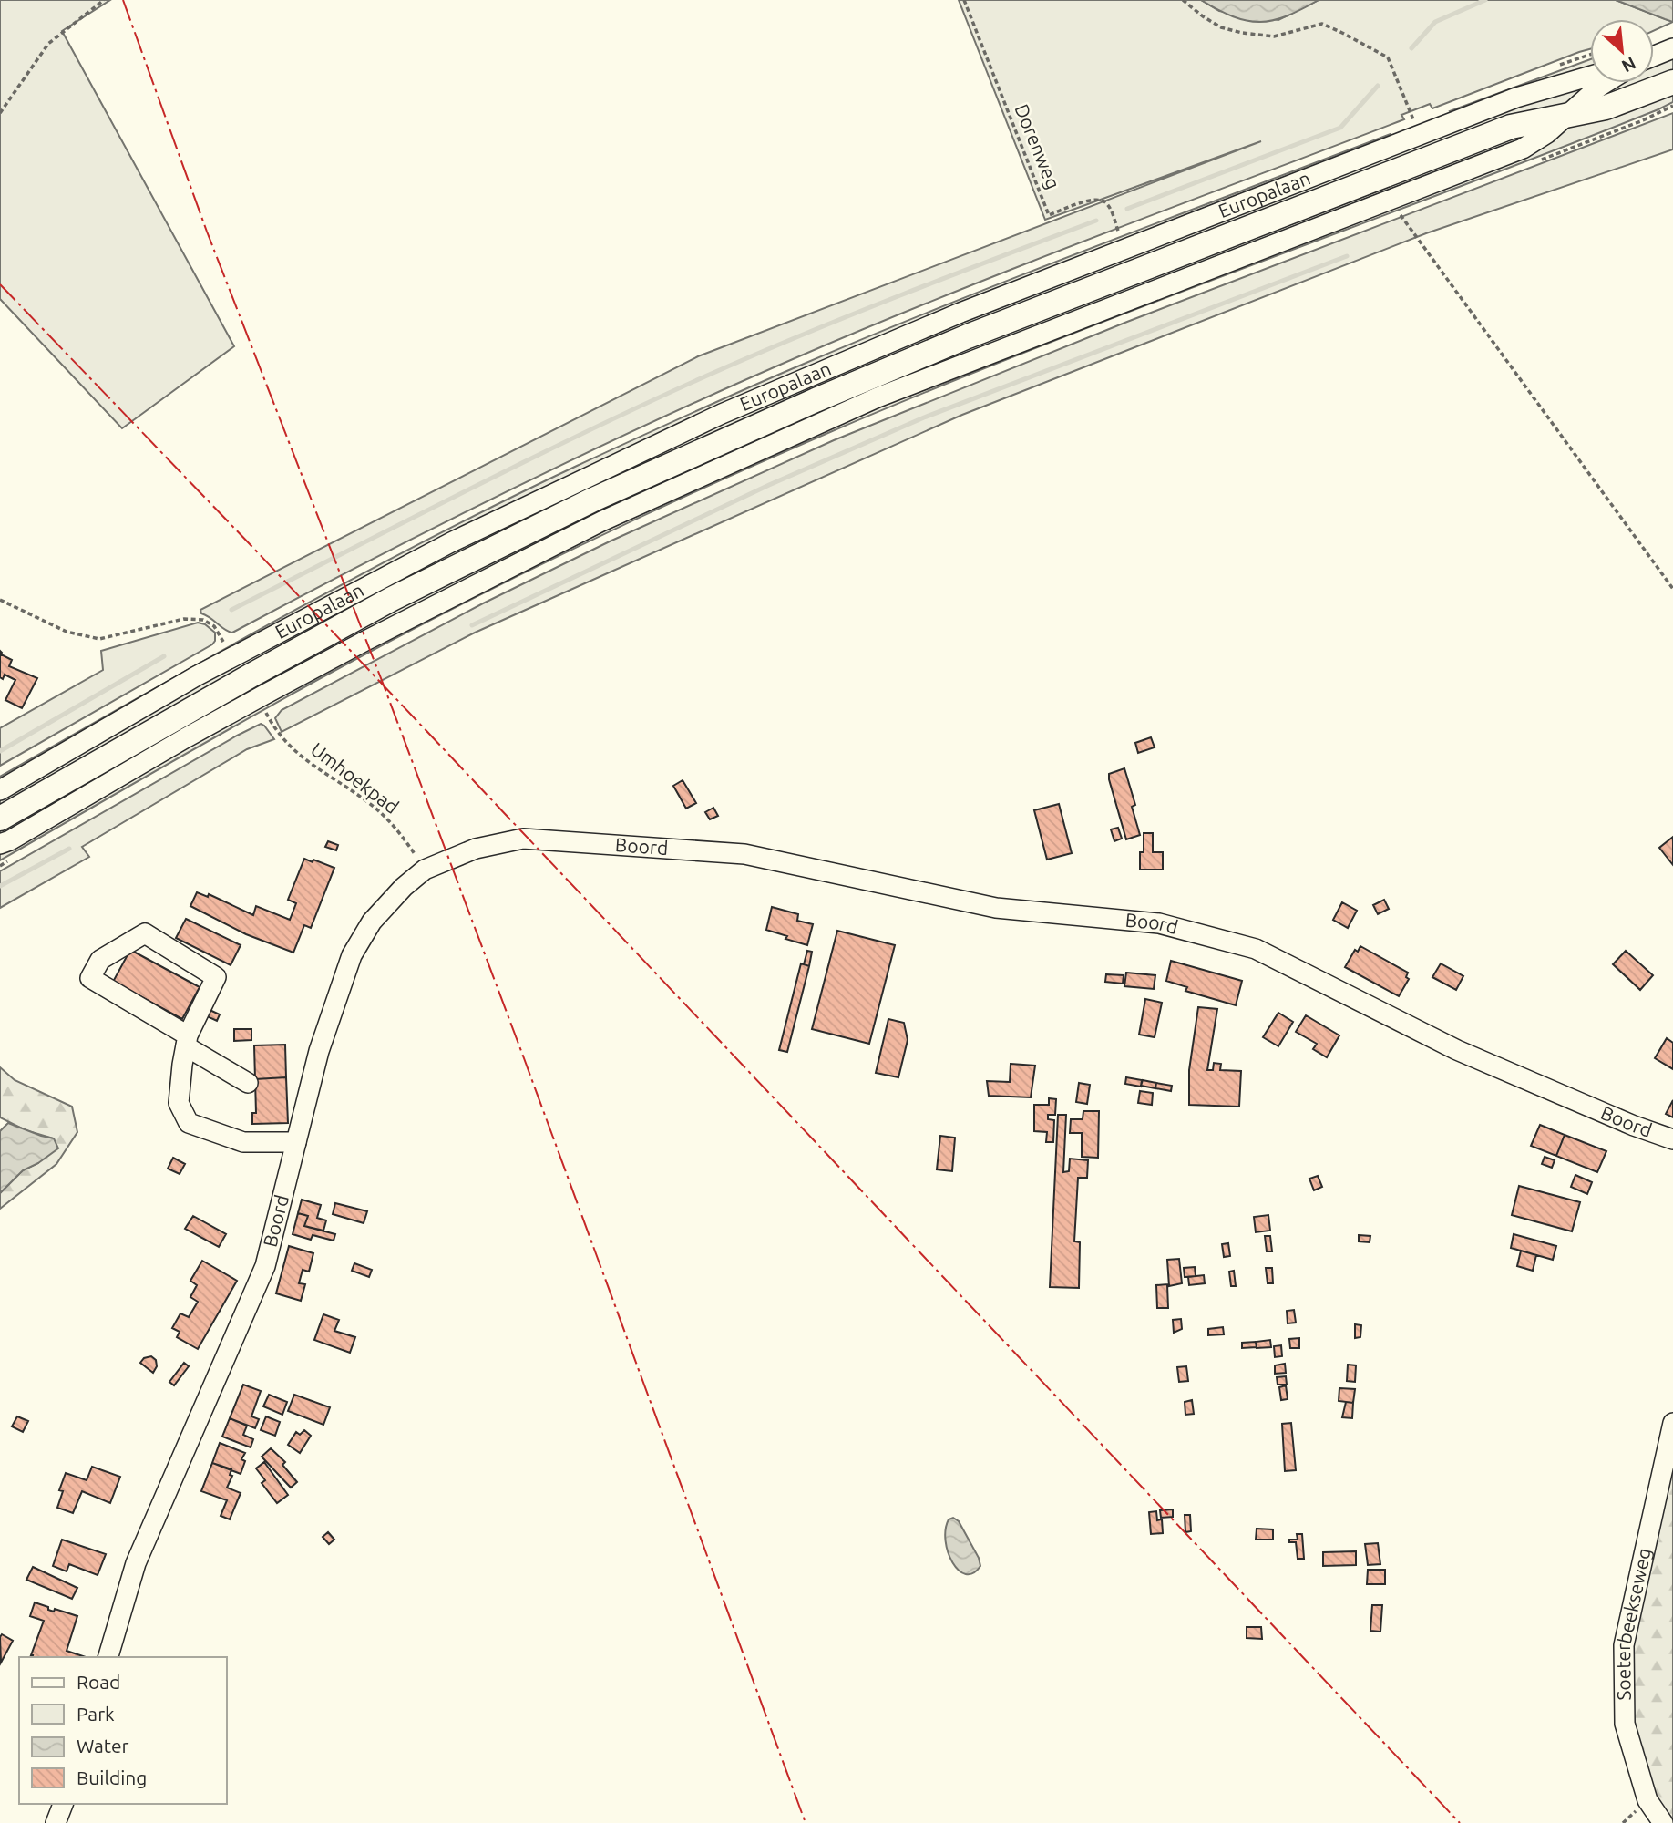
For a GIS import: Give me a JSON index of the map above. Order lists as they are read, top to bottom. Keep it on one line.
{"streets":{"main road":["Europalaan"],"street":["Boord","Soeterbeekseweg"],"path":["Dorenweg","Umhoekpad"]},"crossings":[["Umhoekpad","Boord"]],"legend":["Road","Park","Water","Building"],"north":"bottom right"}
